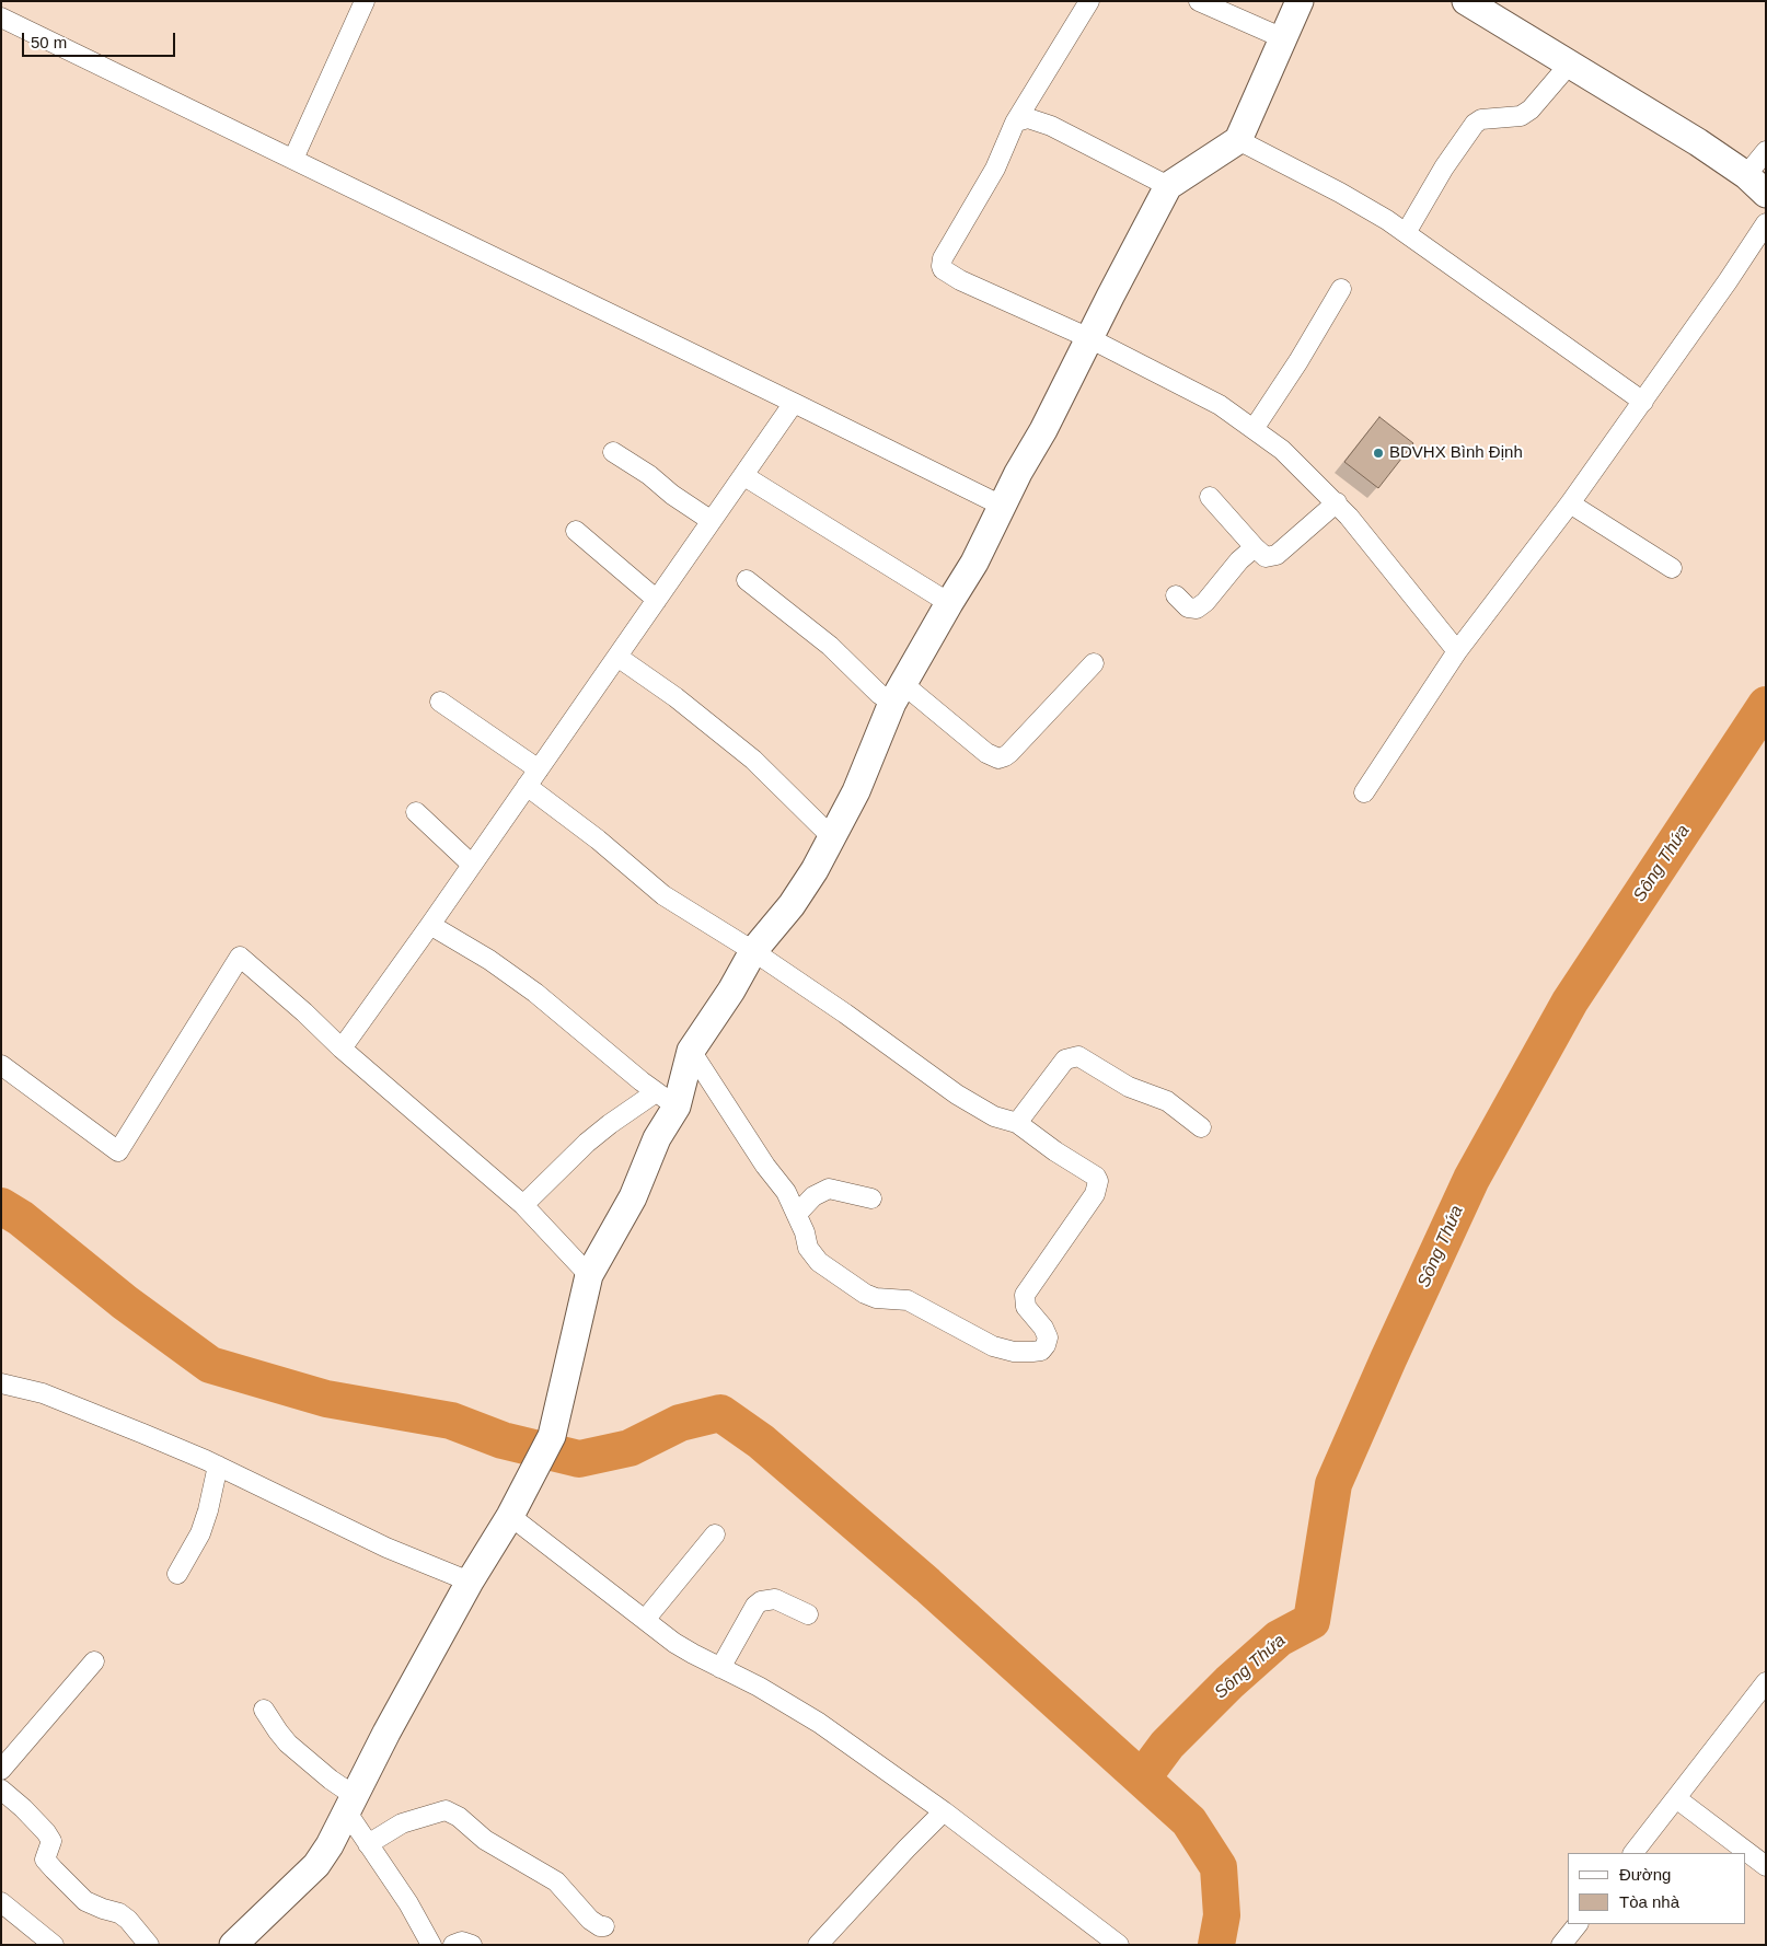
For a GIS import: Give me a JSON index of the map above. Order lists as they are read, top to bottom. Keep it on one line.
{"water":["Sông Thứa"],"places":["BDVHX Bình Định"],"legend":["Đường","Tòa nhà"],"scale_bar":"50 m"}
